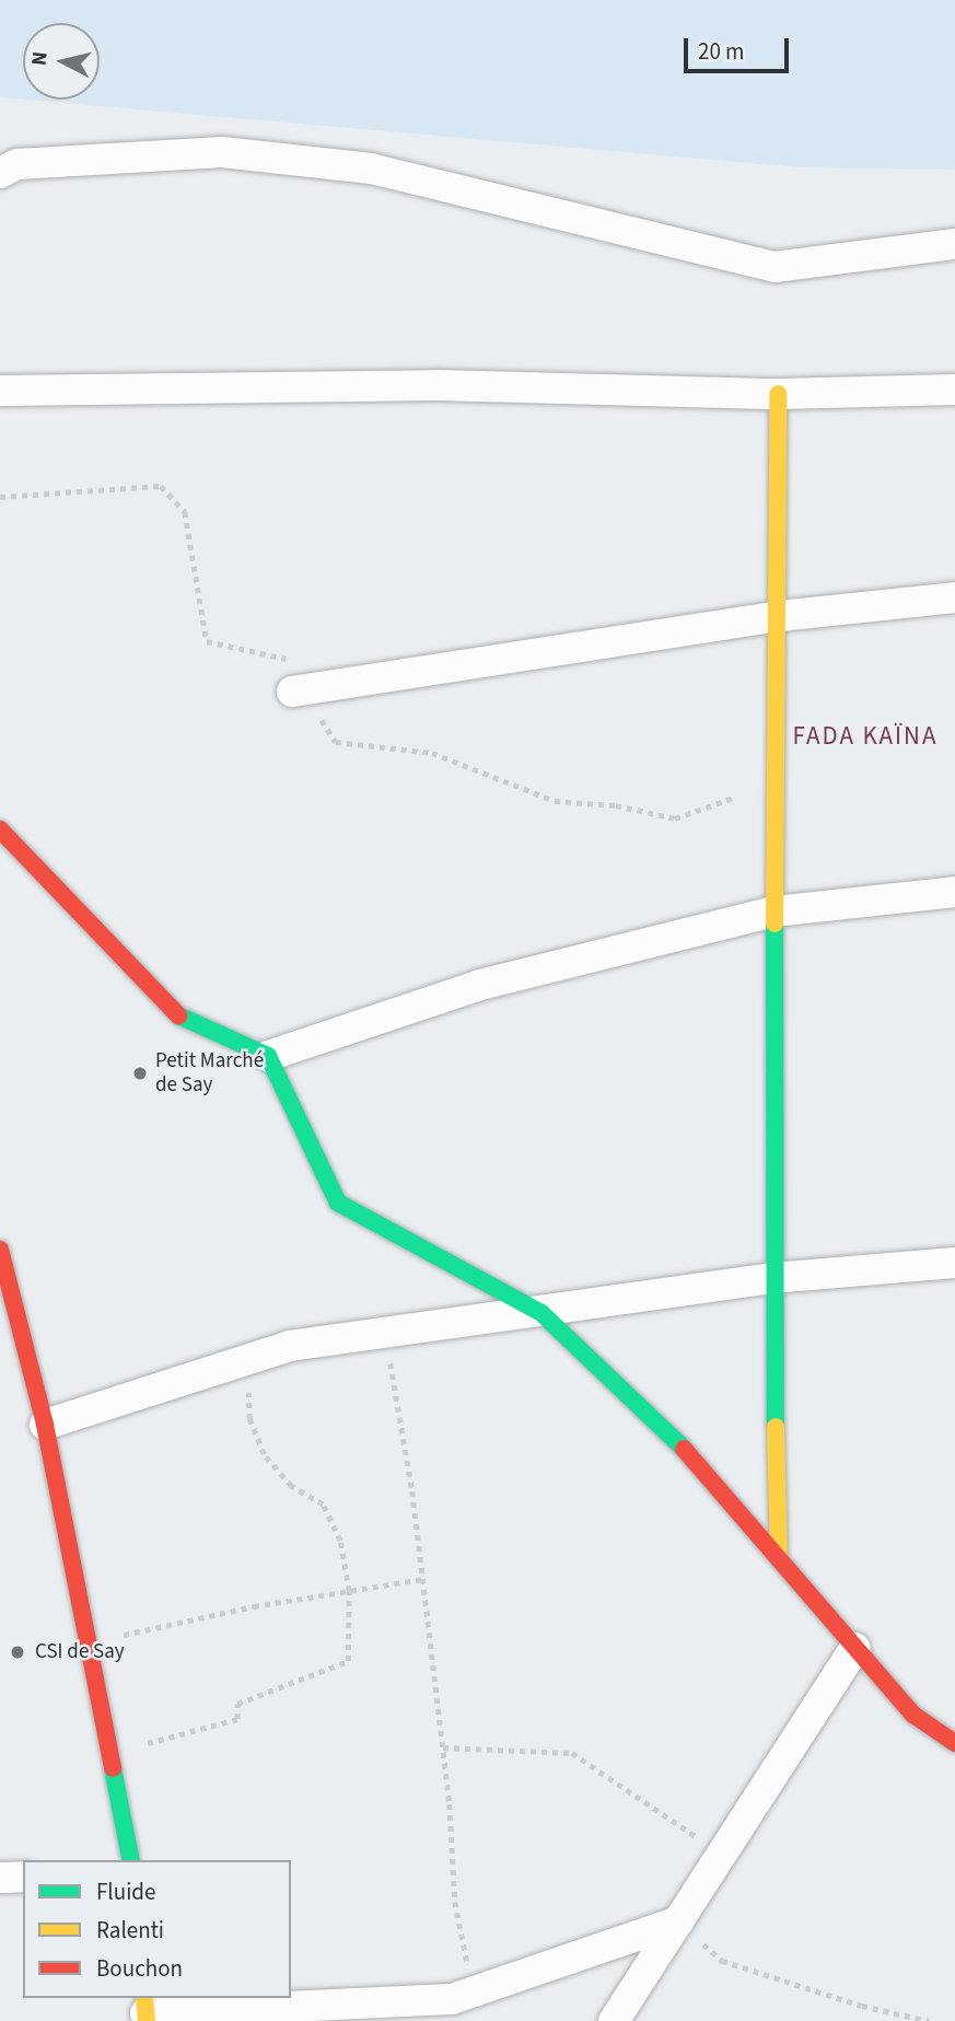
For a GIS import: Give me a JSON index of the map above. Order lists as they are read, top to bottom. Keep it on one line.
{"districts":["FADA KAÏNA"],"places":["Petit Marché de Say","CSI de Say"],"legend":["Fluide","Ralenti","Bouchon"],"scale_bar":"20 m","north":"left"}
